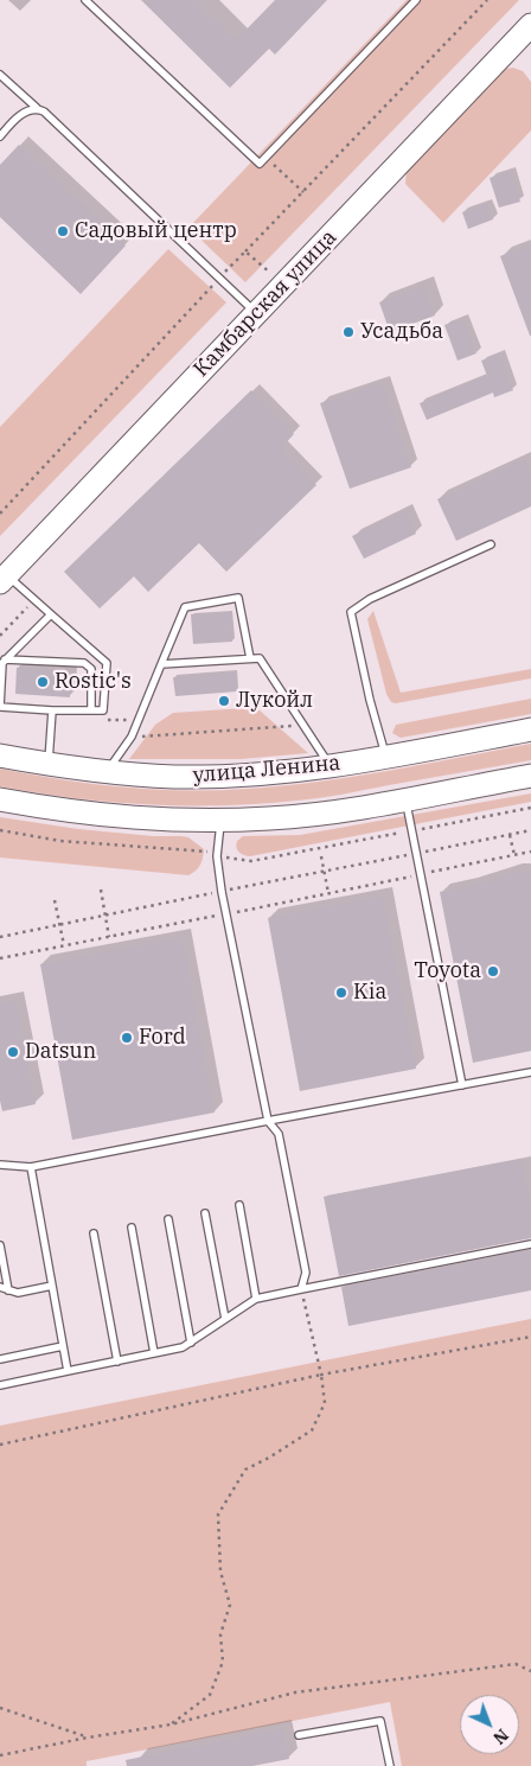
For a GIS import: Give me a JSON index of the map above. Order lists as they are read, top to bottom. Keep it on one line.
{"streets":{"main road":["Камбарская улица","улица Ленина"]},"places":["Садовый центр","Усадьба","Rostic's","Лукойл","Toyota","Kia","Ford","Datsun"],"north":"bottom right"}
